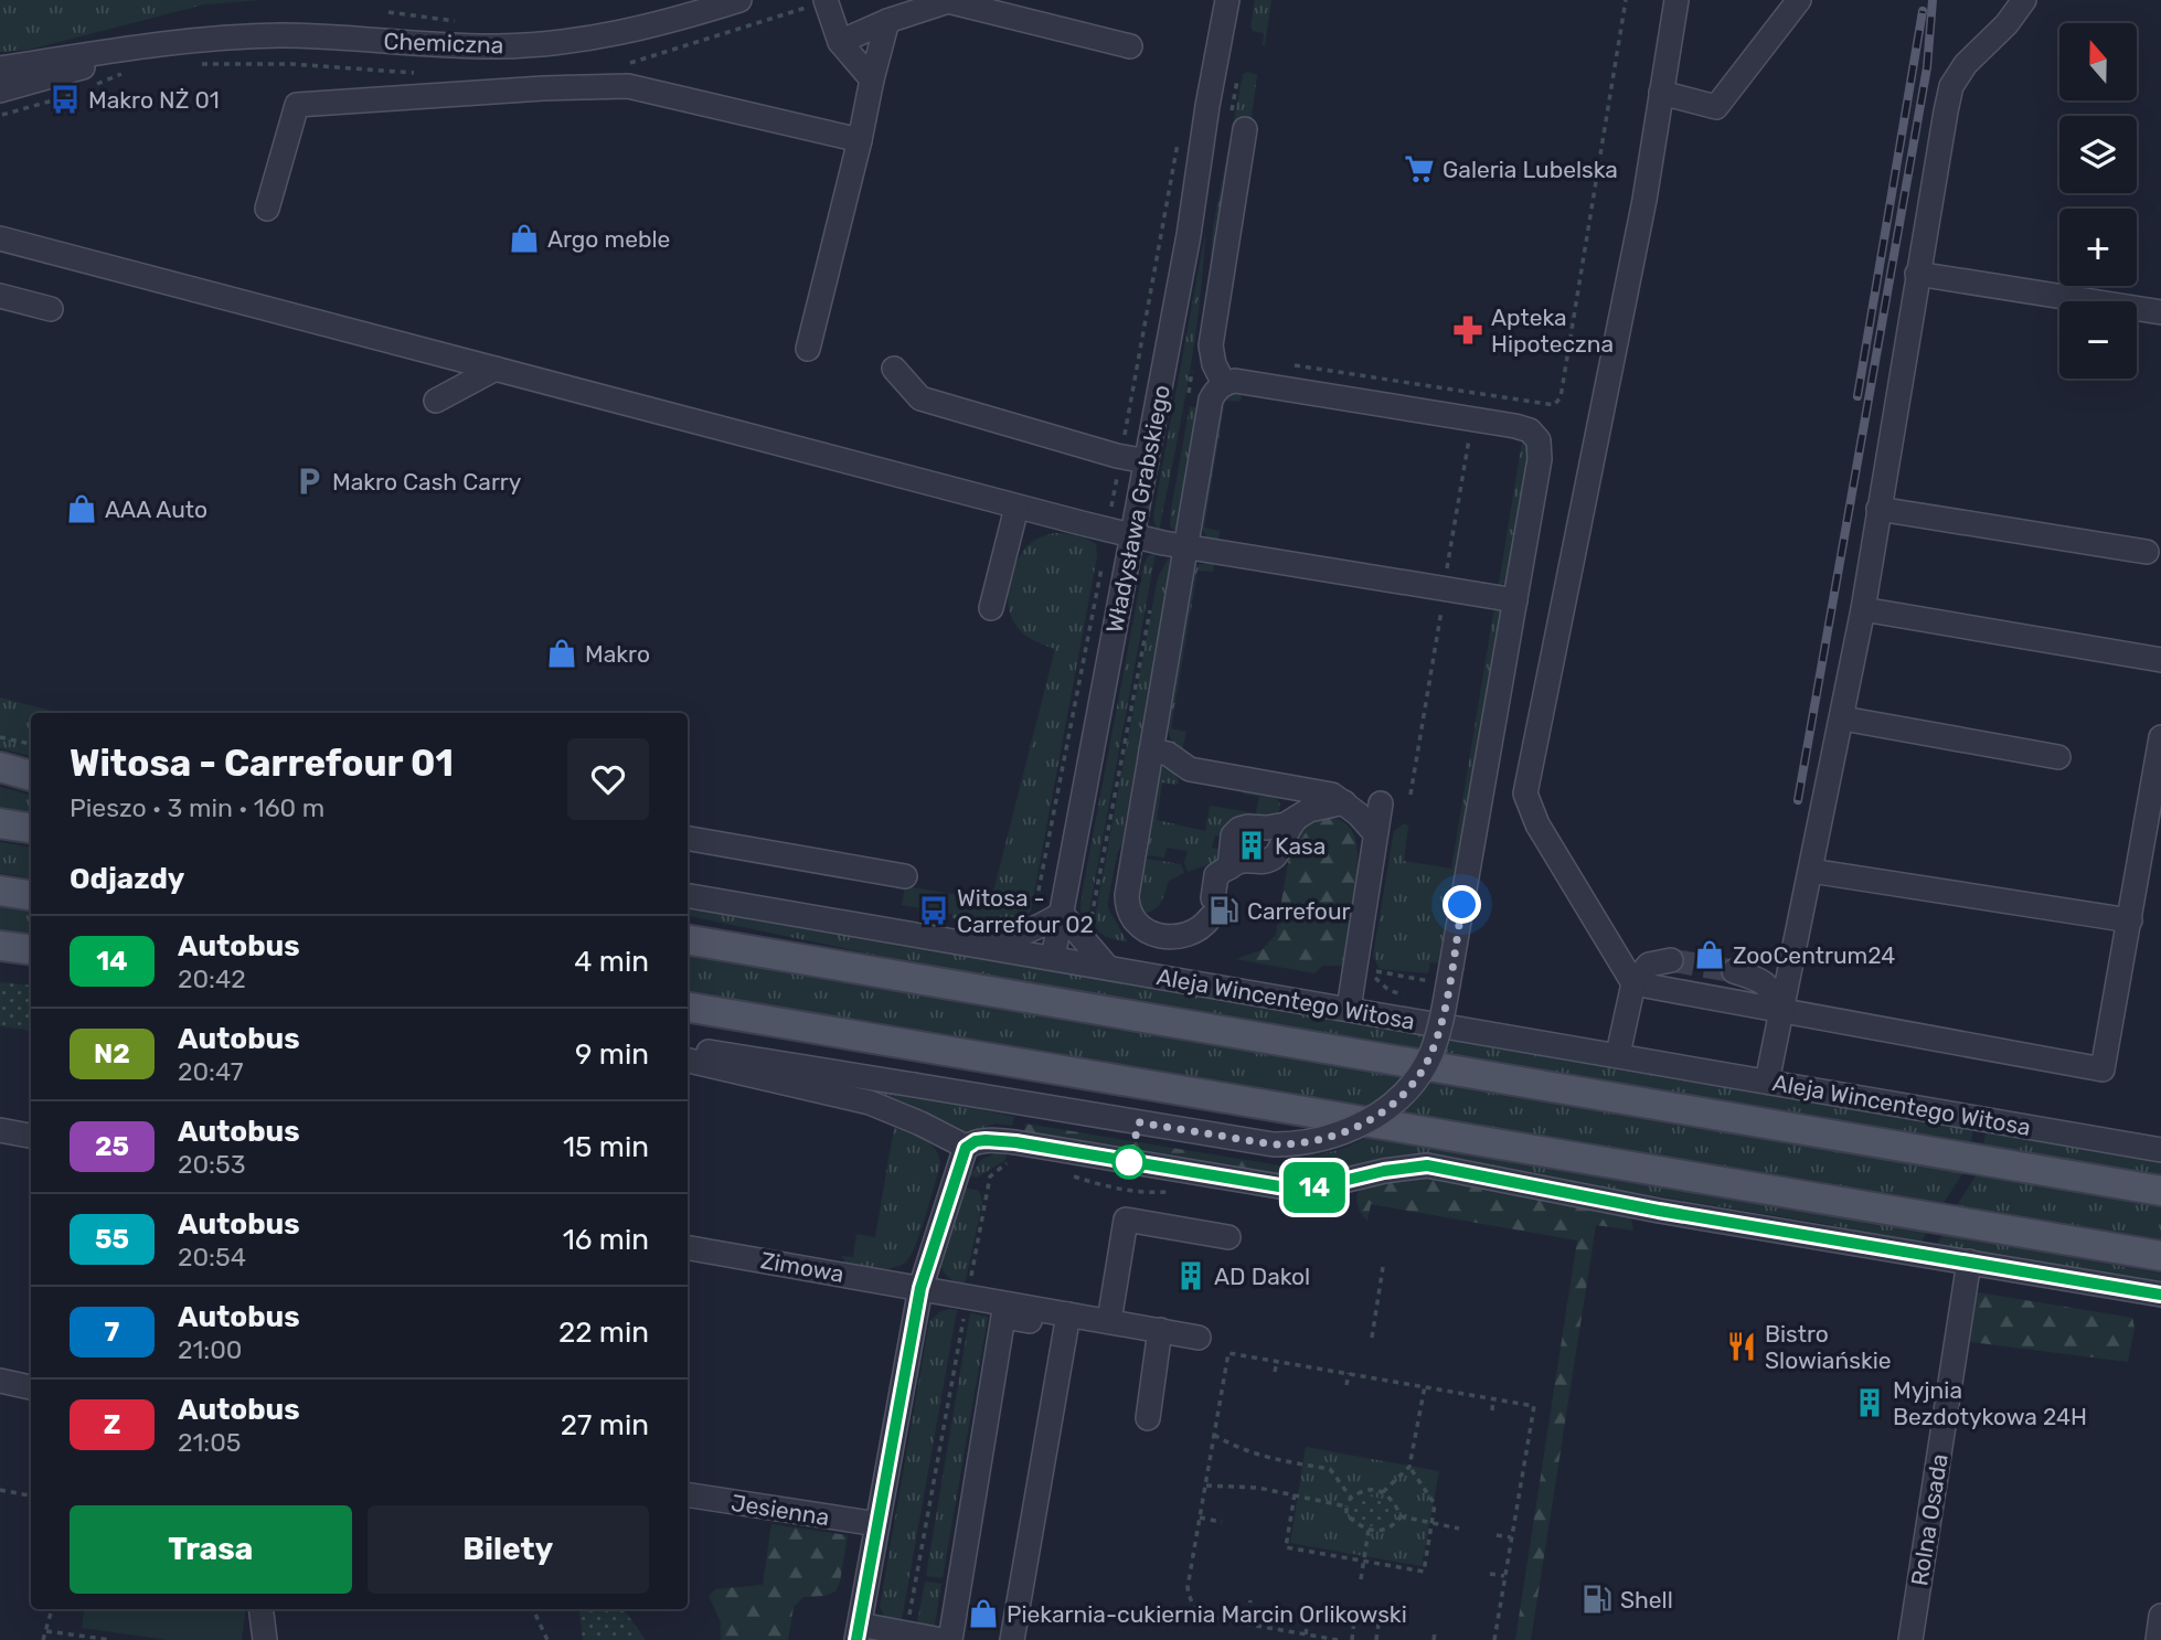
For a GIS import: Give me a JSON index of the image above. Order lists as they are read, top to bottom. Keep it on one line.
{"streets":{"main road":["Aleja Wincentego Witosa"],"street":["Chemiczna","Władysława Grabskiego","Zimowa","Jesienna","Rolna Osada"]},"crossings":[["Władysława Grabskiego","Aleja Wincentego Witosa"]],"places":{"bus stop":["Makro NŻ 01","Witosa - Carrefour 02"],"supermarket":["Galeria Lubelska"],"shop":["Argo meble","AAA Auto","Makro","ZooCentrum24","Piekarnia-cukiernia Marcin Orlikowski"],"pharmacy":["Apteka Hipoteczna"],"parking":["Makro Cash Carry"],"building":["Kasa","AD Dakol","Myjnia Bezdotykowa 24H"],"fuel station":["Carrefour","Shell"],"restaurant":["Bistro Slowiańskie"]},"lines":["bus line 14"],"north":"top","page":{"on_map":"14","map_buttons":["+","−"],"heading":[["Witosa - Carrefour 01","Pieszo · 3 min · 160 m"],"Odjazdy"],"list":[{"mark":"14","name":"Autobus","note":"20:42","value":"4 min"},{"mark":"N2","name":"Autobus","note":"20:47","value":"9 min"},{"mark":"25","name":"Autobus","note":"20:53","value":"15 min"},{"mark":"55","name":"Autobus","note":"20:54","value":"16 min"},{"mark":"7","name":"Autobus","note":"21:00","value":"22 min"},{"mark":"Z","name":"Autobus","note":"21:05","value":"27 min"}],"buttons":["Trasa","Bilety"]}}
